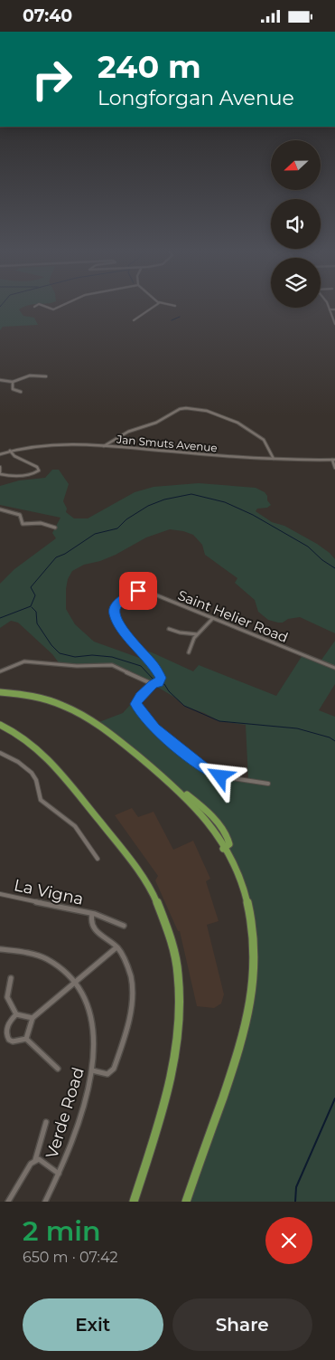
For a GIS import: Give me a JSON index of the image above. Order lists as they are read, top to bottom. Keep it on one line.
{"streets":{"street":["Jan Smuts Avenue","Saint Helier Road","La Vigna","Verde Road"]},"crossings":[["La Vigna","Verde Road"]],"north":"left","page":{"status":"07:40","turn":["240 m","Longforgan Avenue"],"heading":["2 min","650 m · 07:42"],"buttons":["Exit","Share"]}}
